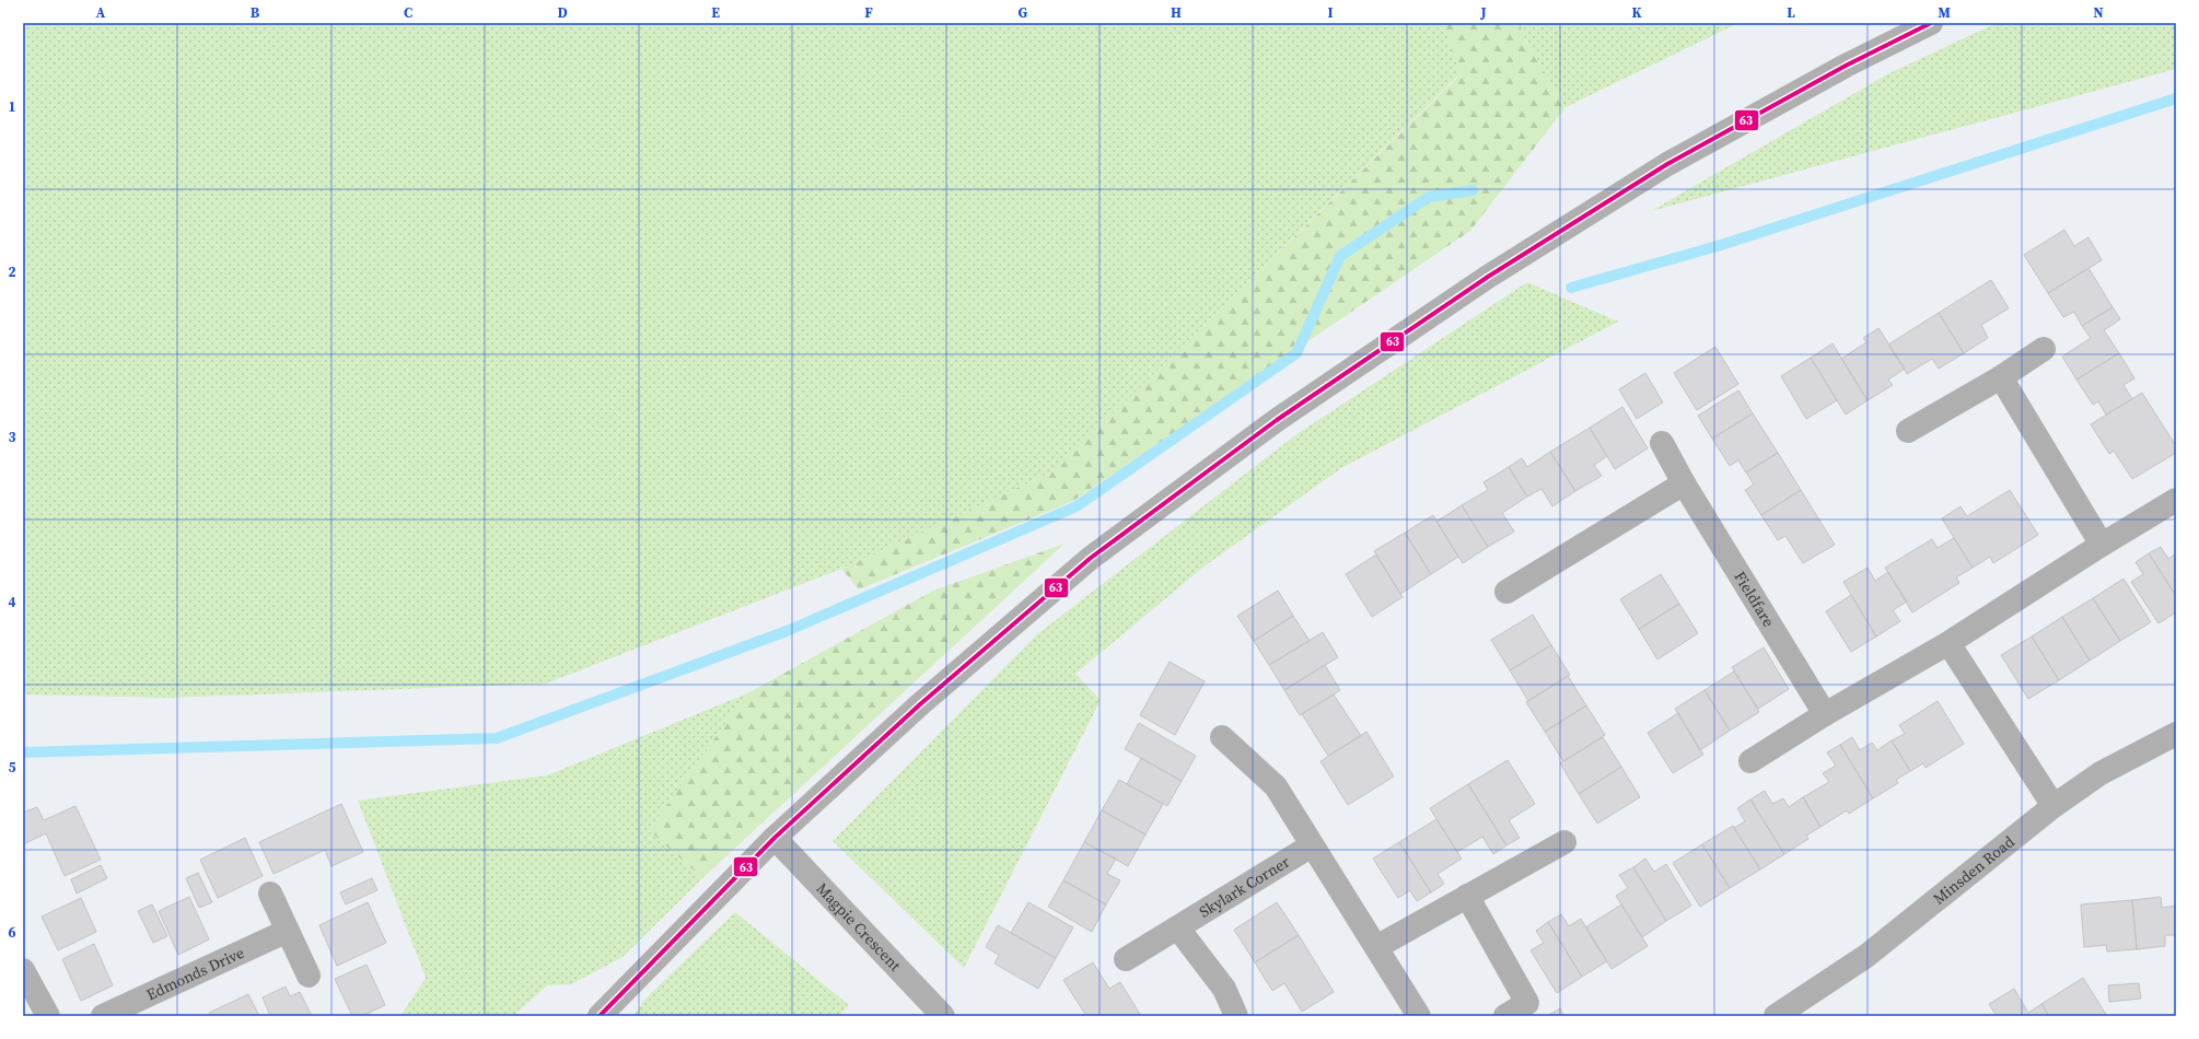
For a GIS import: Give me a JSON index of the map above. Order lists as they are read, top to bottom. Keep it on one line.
{"streets":{"street":["Fieldfare","Minsden Road","Skylark Corner","Magpie Crescent","Edmonds Drive"]},"lines":["transit line 63"],"grid":{"columns":["A","B","C","D","E","F","G","H","I","J","K","L","M","N"],"rows":["1","2","3","4","5","6"]}}
